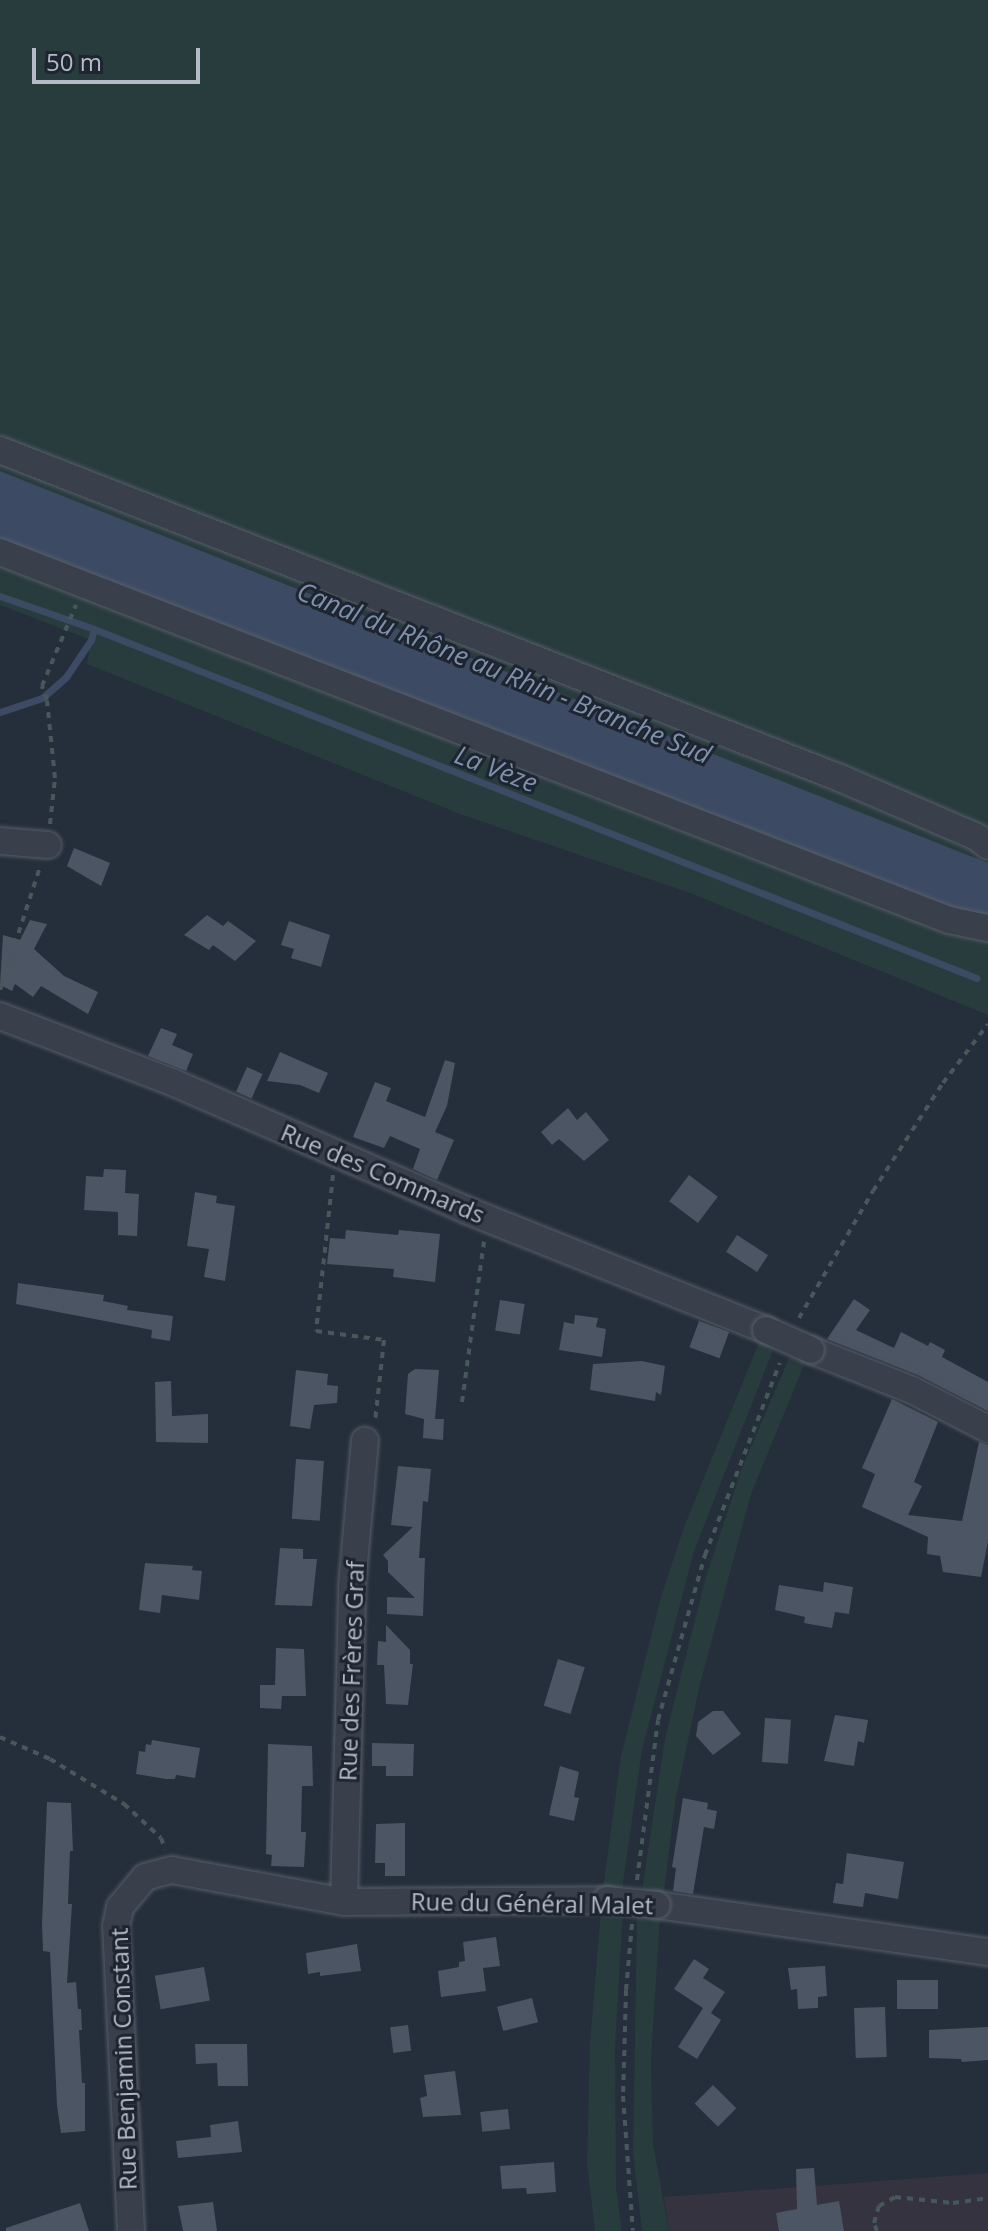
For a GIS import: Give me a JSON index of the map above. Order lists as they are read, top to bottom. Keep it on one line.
{"streets":{"street":["Rue des Commards","Rue des Frères Graf","Rue du Général Malet","Rue Benjamin Constant"]},"crossings":[["Rue des Frères Graf","Rue du Général Malet"],["Rue du Général Malet","Rue Benjamin Constant"]],"water":["Canal du Rhône au Rhin - Branche Sud","La Vèze"],"scale_bar":"50 m"}
